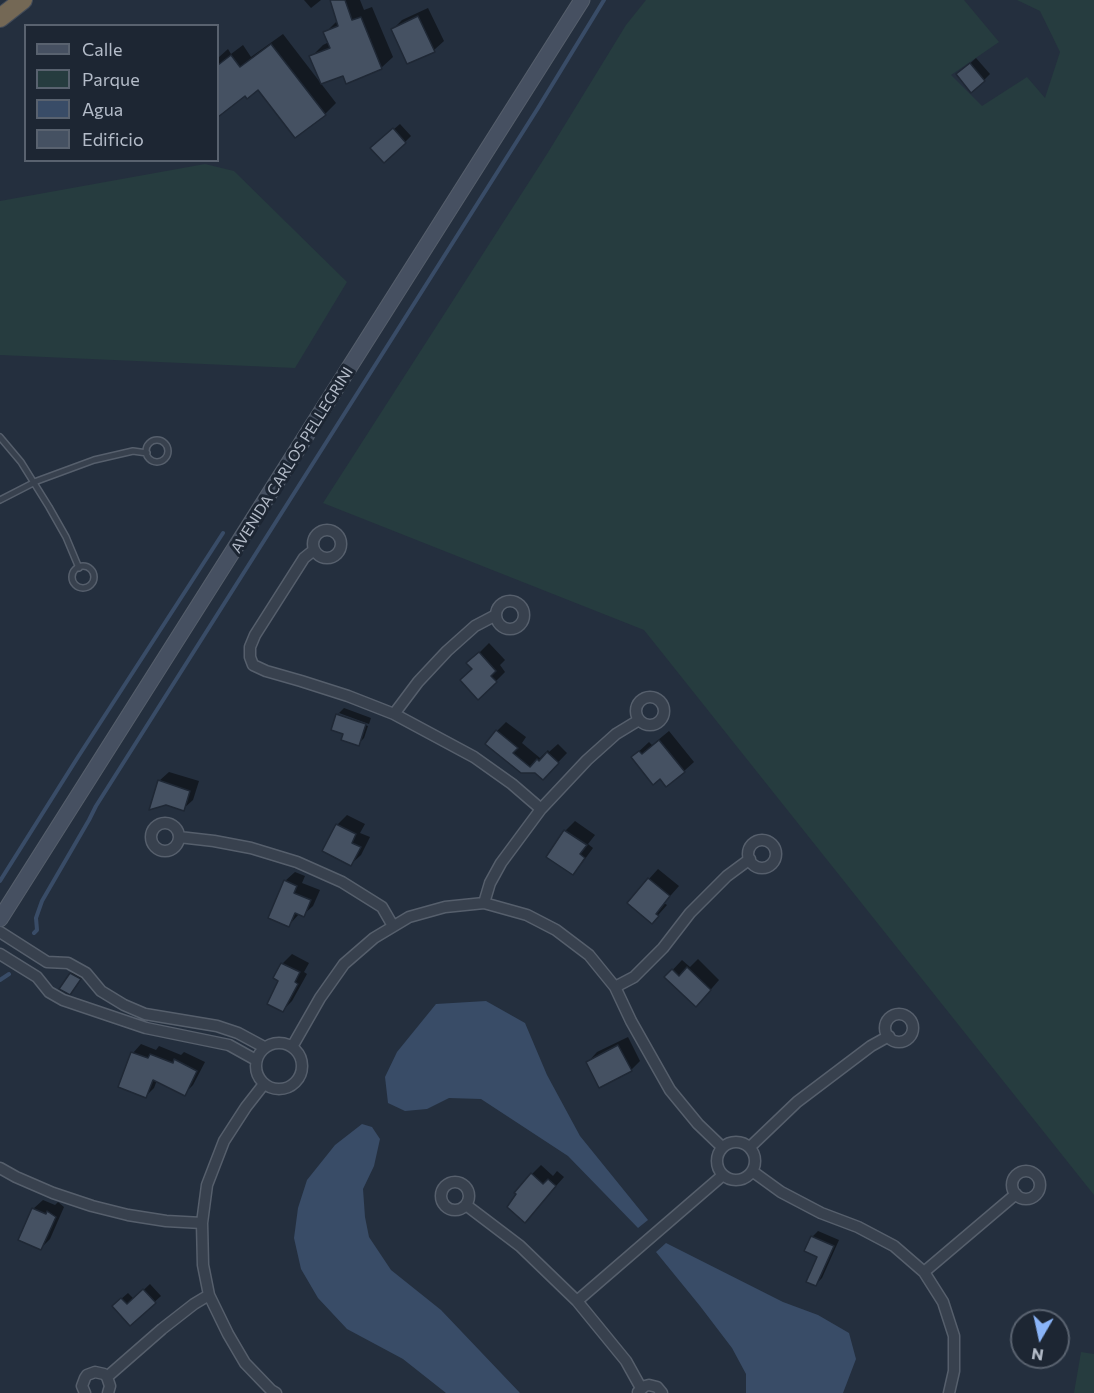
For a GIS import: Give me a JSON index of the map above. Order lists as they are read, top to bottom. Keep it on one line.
{"streets":{"main road":["AVENIDA CARLOS PELLEGRINI"]},"legend":["Calle","Parque","Agua","Edificio"],"north":"bottom"}
